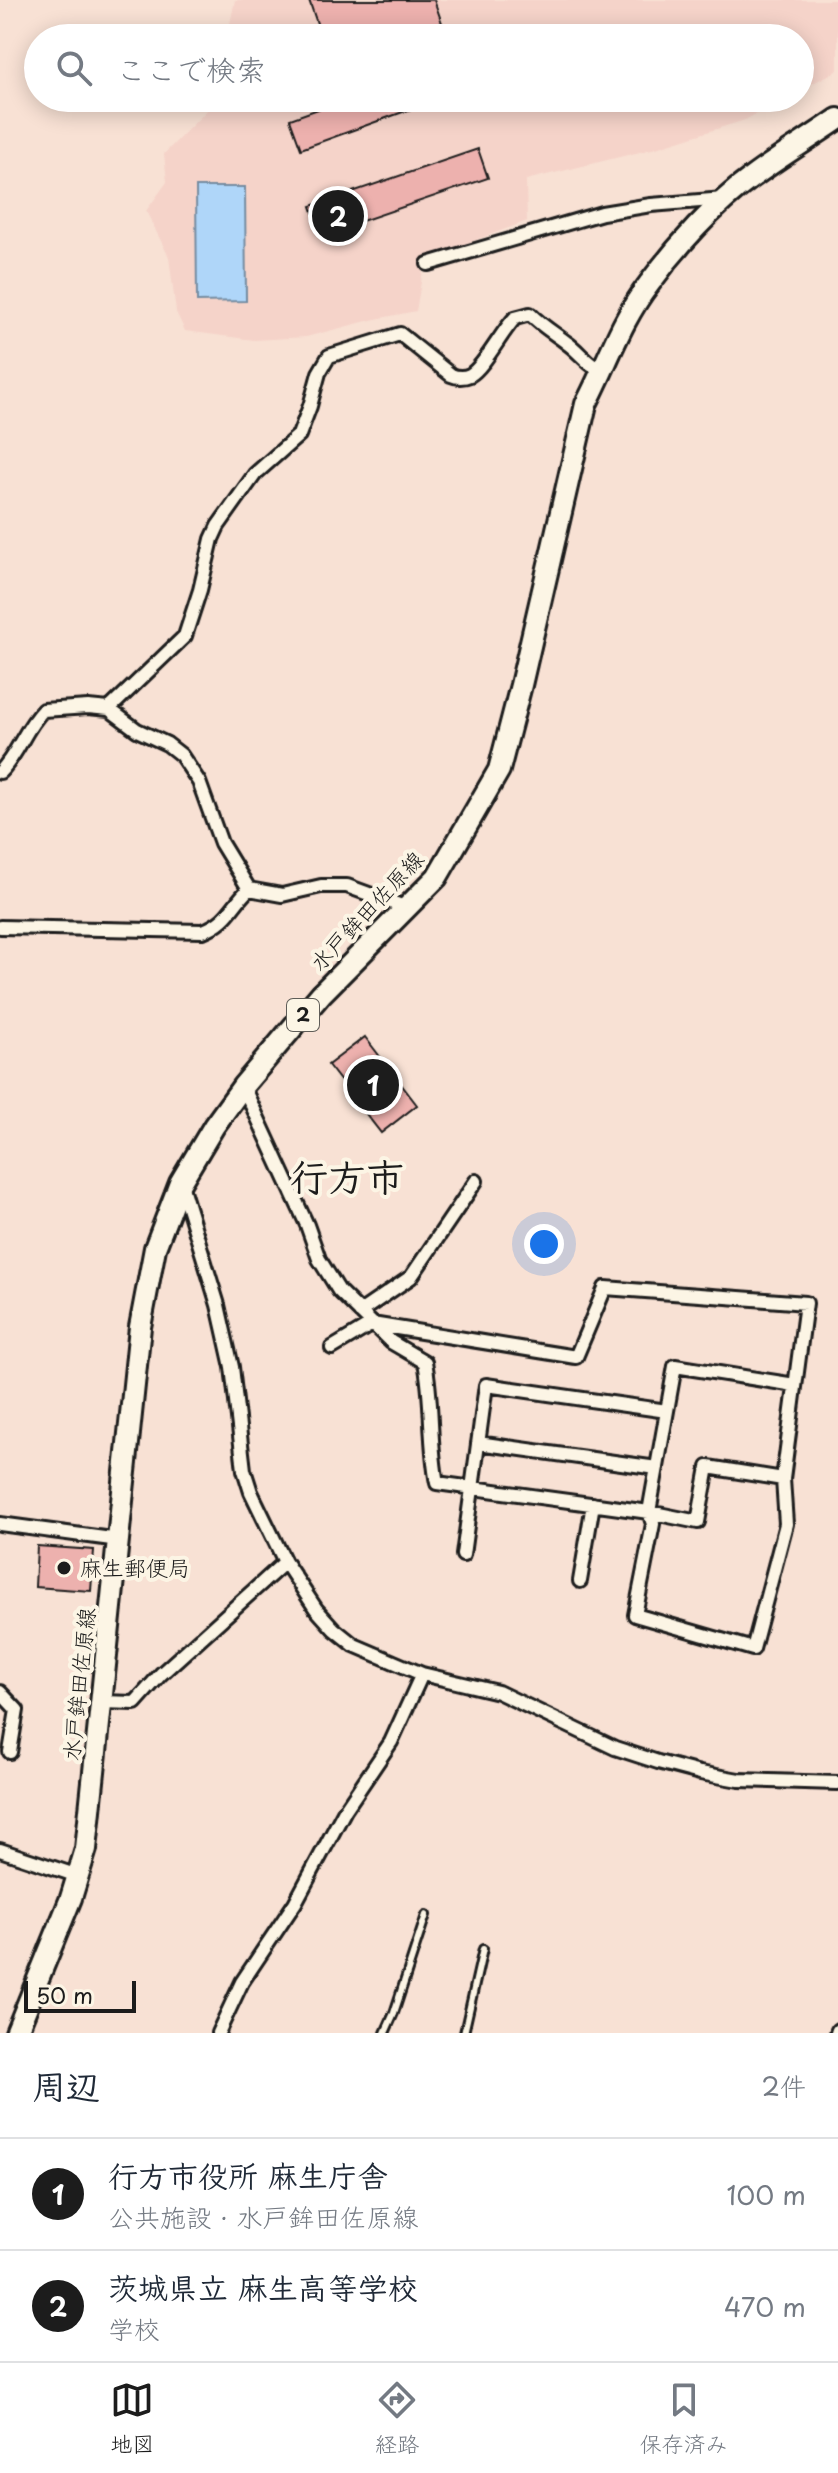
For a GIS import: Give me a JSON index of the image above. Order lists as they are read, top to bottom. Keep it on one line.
{"streets":{"main road":["水戸鉾田佐原線","2"]},"districts":["行方市"],"places":["麻生郵便局"],"scale_bar":"50 m","page":{"search":"ここで検索","pins":["2","1"],"scale":"50 m","heading":["周辺","2件"],"list":[{"mark":"1","name":"行方市役所 麻生庁舎","note":"公共施設 · 水戸鉾田佐原線","value":"100 m"},{"mark":"2","name":"茨城県立 麻生高等学校","note":"学校","value":"470 m"}],"nav":["地図","経路","保存済み"]}}
